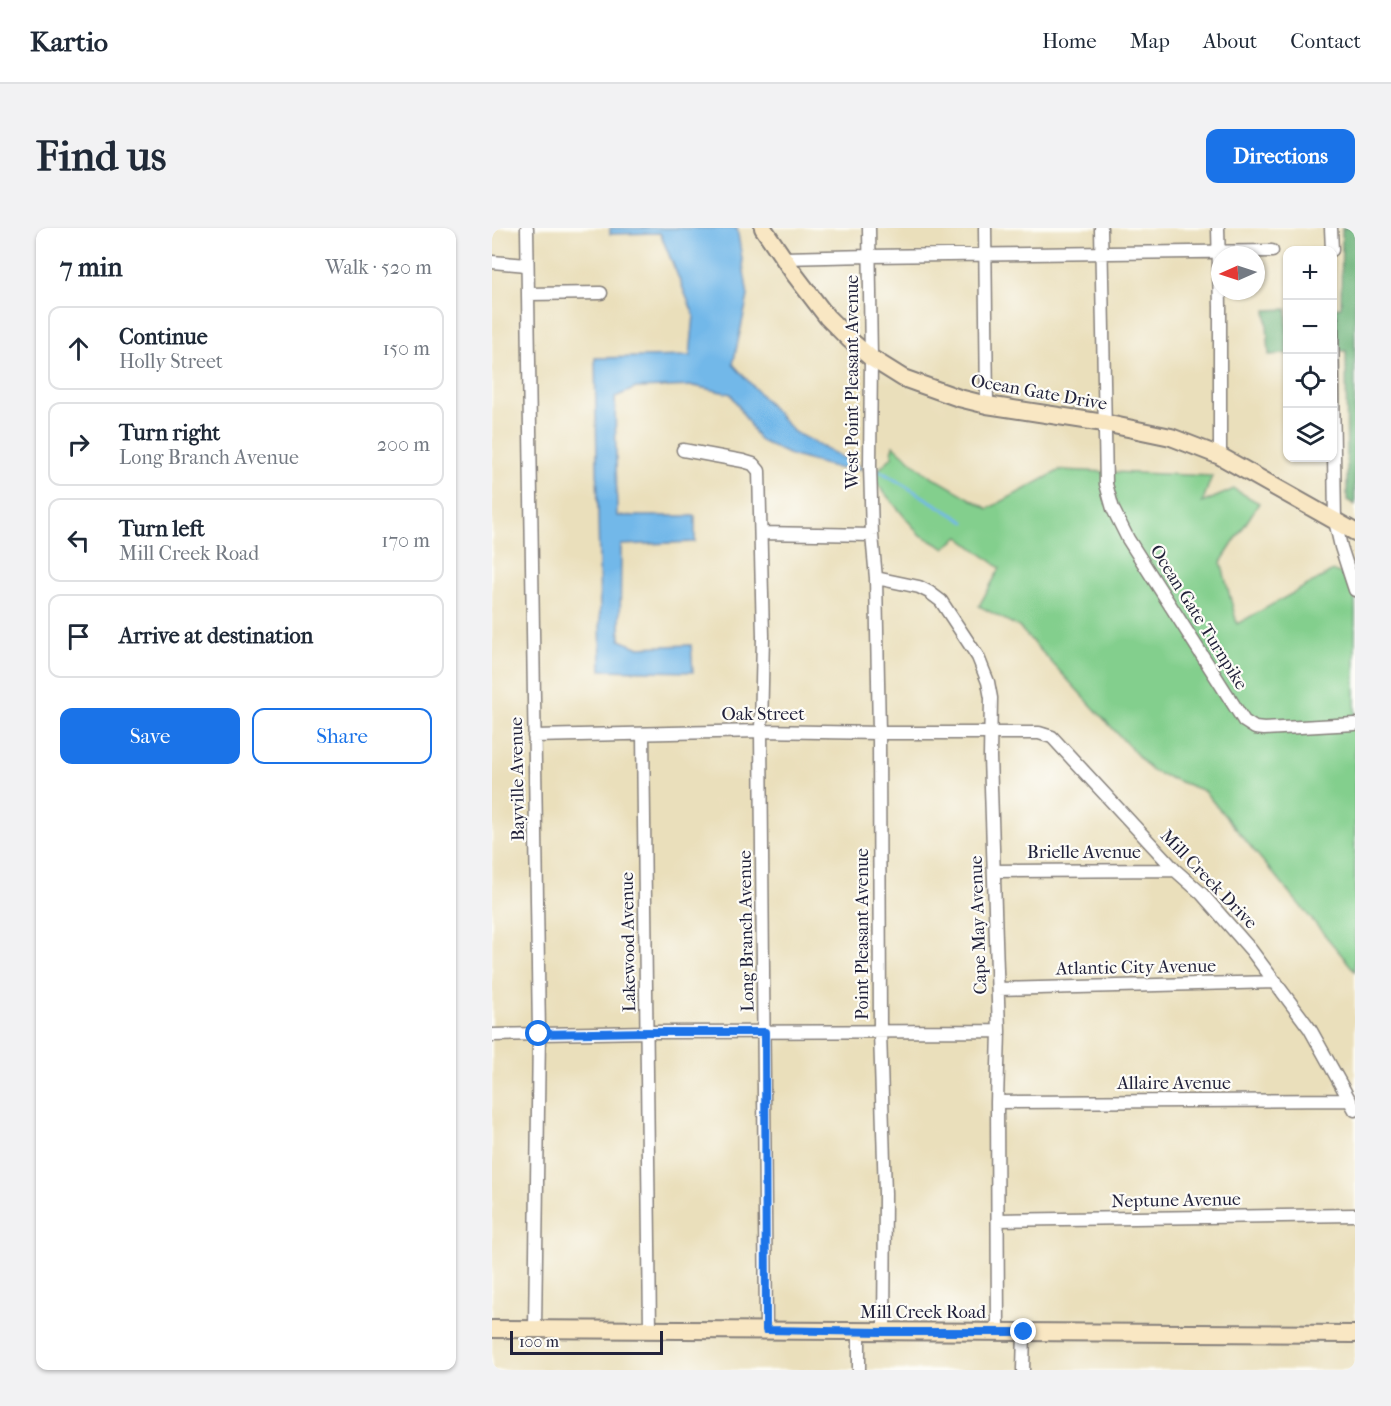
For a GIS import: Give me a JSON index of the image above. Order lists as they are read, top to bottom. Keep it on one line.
{"streets":{"street":["West Point Pleasant Avenue","Ocean Gate Drive","Ocean Gate Turnpike","Oak Street","Bayville Avenue","Brielle Avenue","Mill Creek Drive","Cape May Avenue","Long Branch Avenue","Point Pleasant Avenue","Lakewood Avenue","Atlantic City Avenue","Allaire Avenue","Neptune Avenue","Mill Creek Road"]},"crossings":[["West Point Pleasant Avenue","Ocean Gate Drive"],["West Point Pleasant Avenue","Point Pleasant Avenue"],["Ocean Gate Drive","Ocean Gate Turnpike"],["Oak Street","Bayville Avenue"],["Oak Street","Mill Creek Drive"],["Oak Street","Cape May Avenue"],["Oak Street","Long Branch Avenue"],["Oak Street","Point Pleasant Avenue"],["Oak Street","Lakewood Avenue"],["Bayville Avenue","Mill Creek Road"],["Brielle Avenue","Mill Creek Drive"],["Brielle Avenue","Cape May Avenue"],["Mill Creek Drive","Cape May Avenue"],["Mill Creek Drive","Atlantic City Avenue"],["Mill Creek Drive","Allaire Avenue"],["Cape May Avenue","Point Pleasant Avenue"],["Cape May Avenue","Atlantic City Avenue"],["Cape May Avenue","Allaire Avenue"],["Cape May Avenue","Neptune Avenue"],["Cape May Avenue","Mill Creek Road"],["Long Branch Avenue","Mill Creek Road"],["Point Pleasant Avenue","Mill Creek Road"],["Lakewood Avenue","Mill Creek Road"]],"scale_bar":"100 m","north":"left","page":{"header":"Kartio","nav":["Home","Map","About","Contact"],"buttons":["Directions",["Save","Share"]],"title":"Find us","heading":["7 min","Walk · 520 m"],"map_buttons":["+","−"],"list":[["Continue","Holly Street","150 m"],["Turn right","Long Branch Avenue","200 m"],["Turn left","Mill Creek Road","170 m"],"Arrive at destination"],"scale":"100 m"}}
